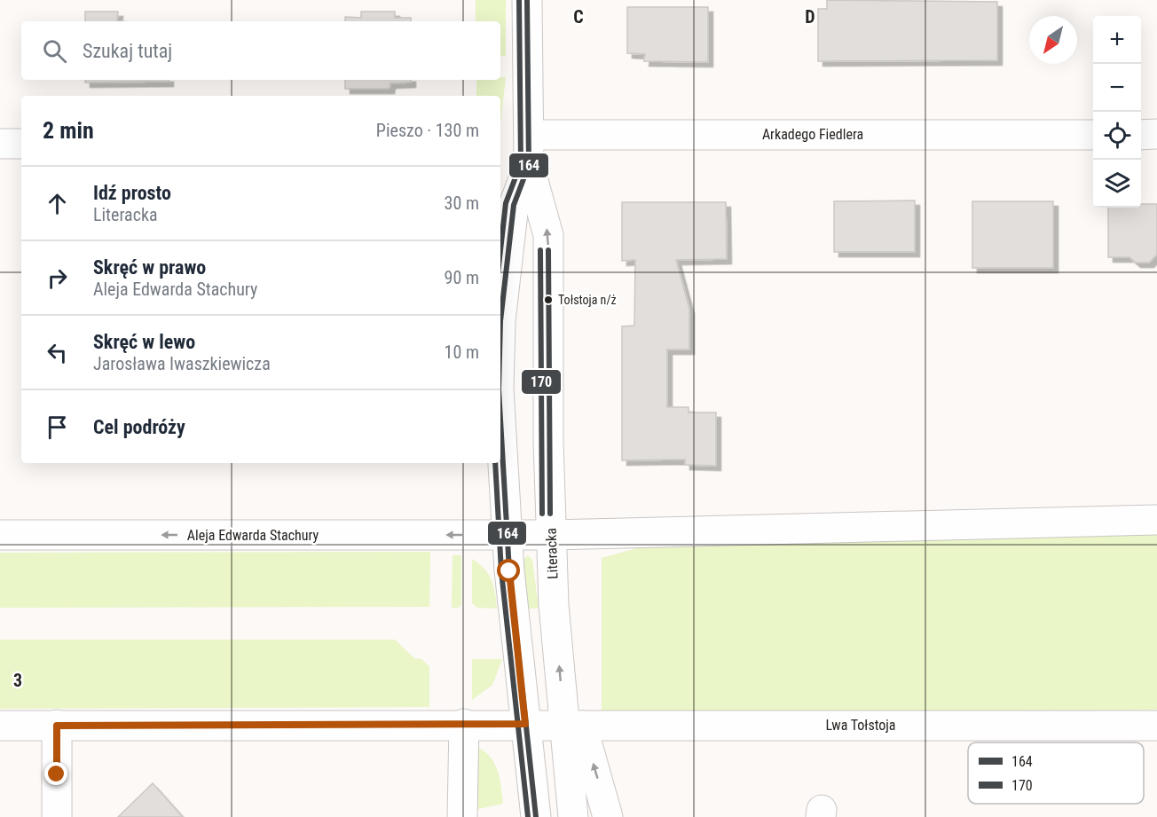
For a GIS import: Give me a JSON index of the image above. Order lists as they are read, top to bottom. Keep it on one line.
{"streets":{"street":["Arkadego Fiedlera","Aleja Edwarda Stachury","Literacka","Lwa Tołstoja"]},"crossings":[["Arkadego Fiedlera","Literacka"],["Aleja Edwarda Stachury","Literacka"],["Literacka","Lwa Tołstoja"]],"places":["Tołstoja n/ż"],"lines":["transit line 164","transit line 170"],"legend":["164","170"],"north":"bottom left","page":{"map_buttons":["+","−"],"search":"Szukaj tutaj","heading":["2 min","Pieszo · 130 m"],"list":[["Idź prosto","Literacka","30 m"],["Skręć w prawo","Aleja Edwarda Stachury","90 m"],["Skręć w lewo","Jarosława Iwaszkiewicza","10 m"],"Cel podróży"]},"grid":{"columns":["C","D"],"rows":["3"]}}
